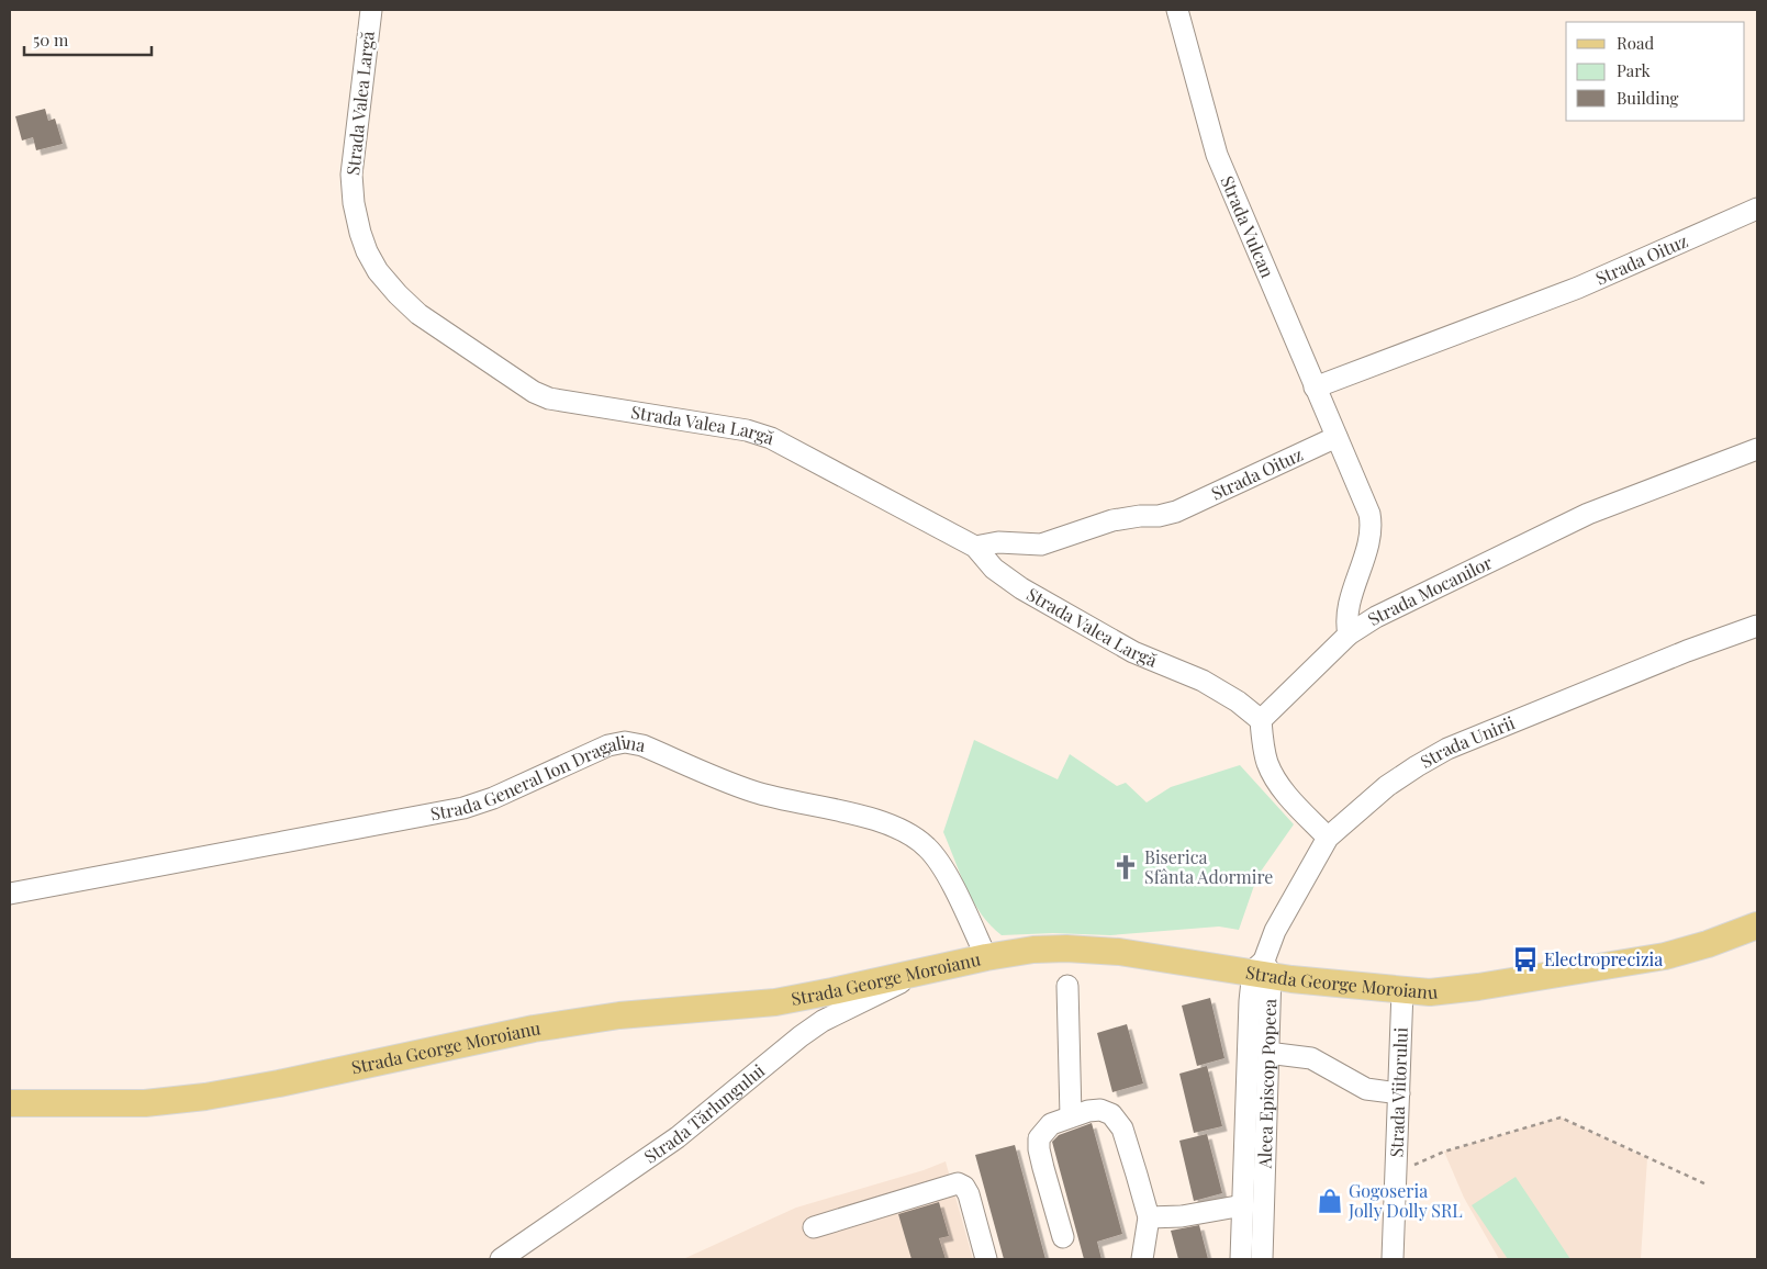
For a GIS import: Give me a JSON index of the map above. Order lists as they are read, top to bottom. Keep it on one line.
{"streets":{"main road":["Strada George Moroianu"],"street":["Strada Valea Largă","Strada Vulcan","Strada Oituz","Strada Mocanilor","Strada Unirii","Strada General Ion Dragalina","Aleea Episcop Popeea","Strada Viitorului","Strada Tărlungului"]},"crossings":[["Strada Valea Largă","Strada Oituz"],["Strada Valea Largă","Strada Mocanilor"],["Strada Vulcan","Strada Oituz"],["Strada Unirii","Strada George Moroianu"],["Strada Unirii","Aleea Episcop Popeea"],["Strada General Ion Dragalina","Strada George Moroianu"],["Strada George Moroianu","Aleea Episcop Popeea"],["Strada George Moroianu","Strada Viitorului"],["Strada George Moroianu","Strada Tărlungului"]],"places":{"church":["Biserica Sfânta Adormire"],"bus stop":["Electroprecizia"],"shop":["Gogoseria Jolly Dolly SRL"]},"legend":["Road","Park","Building"],"scale_bar":"50 m"}
